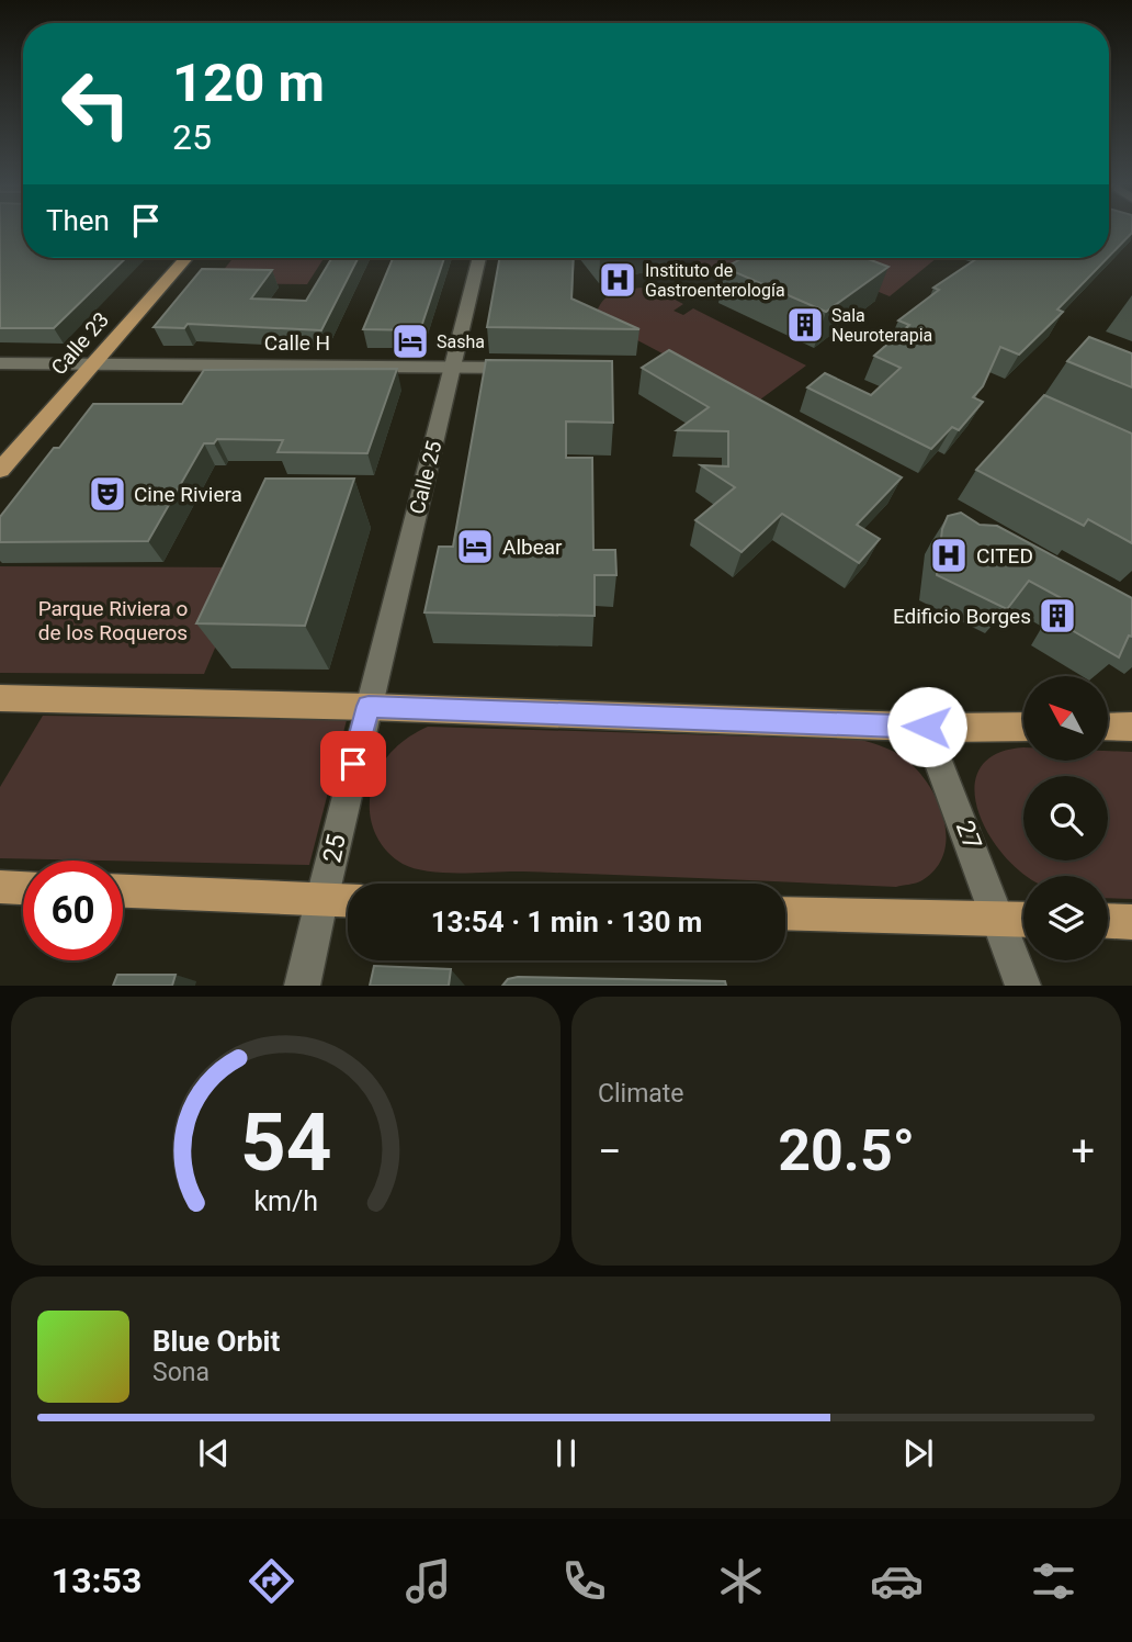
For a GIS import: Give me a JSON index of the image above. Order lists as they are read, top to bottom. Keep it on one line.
{"streets":{"main road":["Calle 23"],"street":["Calle H","Calle 25","27","25"]},"crossings":[["Calle H","Calle 23"],["Calle H","Calle 25"],["Calle 25","25"]],"parks":["Parque Riviera o de los Roqueros"],"places":{"hospital":["Instituto de Gastroenterología","CITED"],"building":["Sala Neuroterapia","Edificio Borges"],"hotel":["Sasha","Albear"],"theatre":["Cine Riviera"]},"north":"top left","page":{"turn":["120 m","25"],"then":"Then","limit":"60","trip":"13:54 · 1 min · 130 m","tile":"Climate","heat":["−","20.5°","+"],"song":["Blue Orbit","Sona"],"tabs":"13:53","gauge":["54","km/h"]}}
